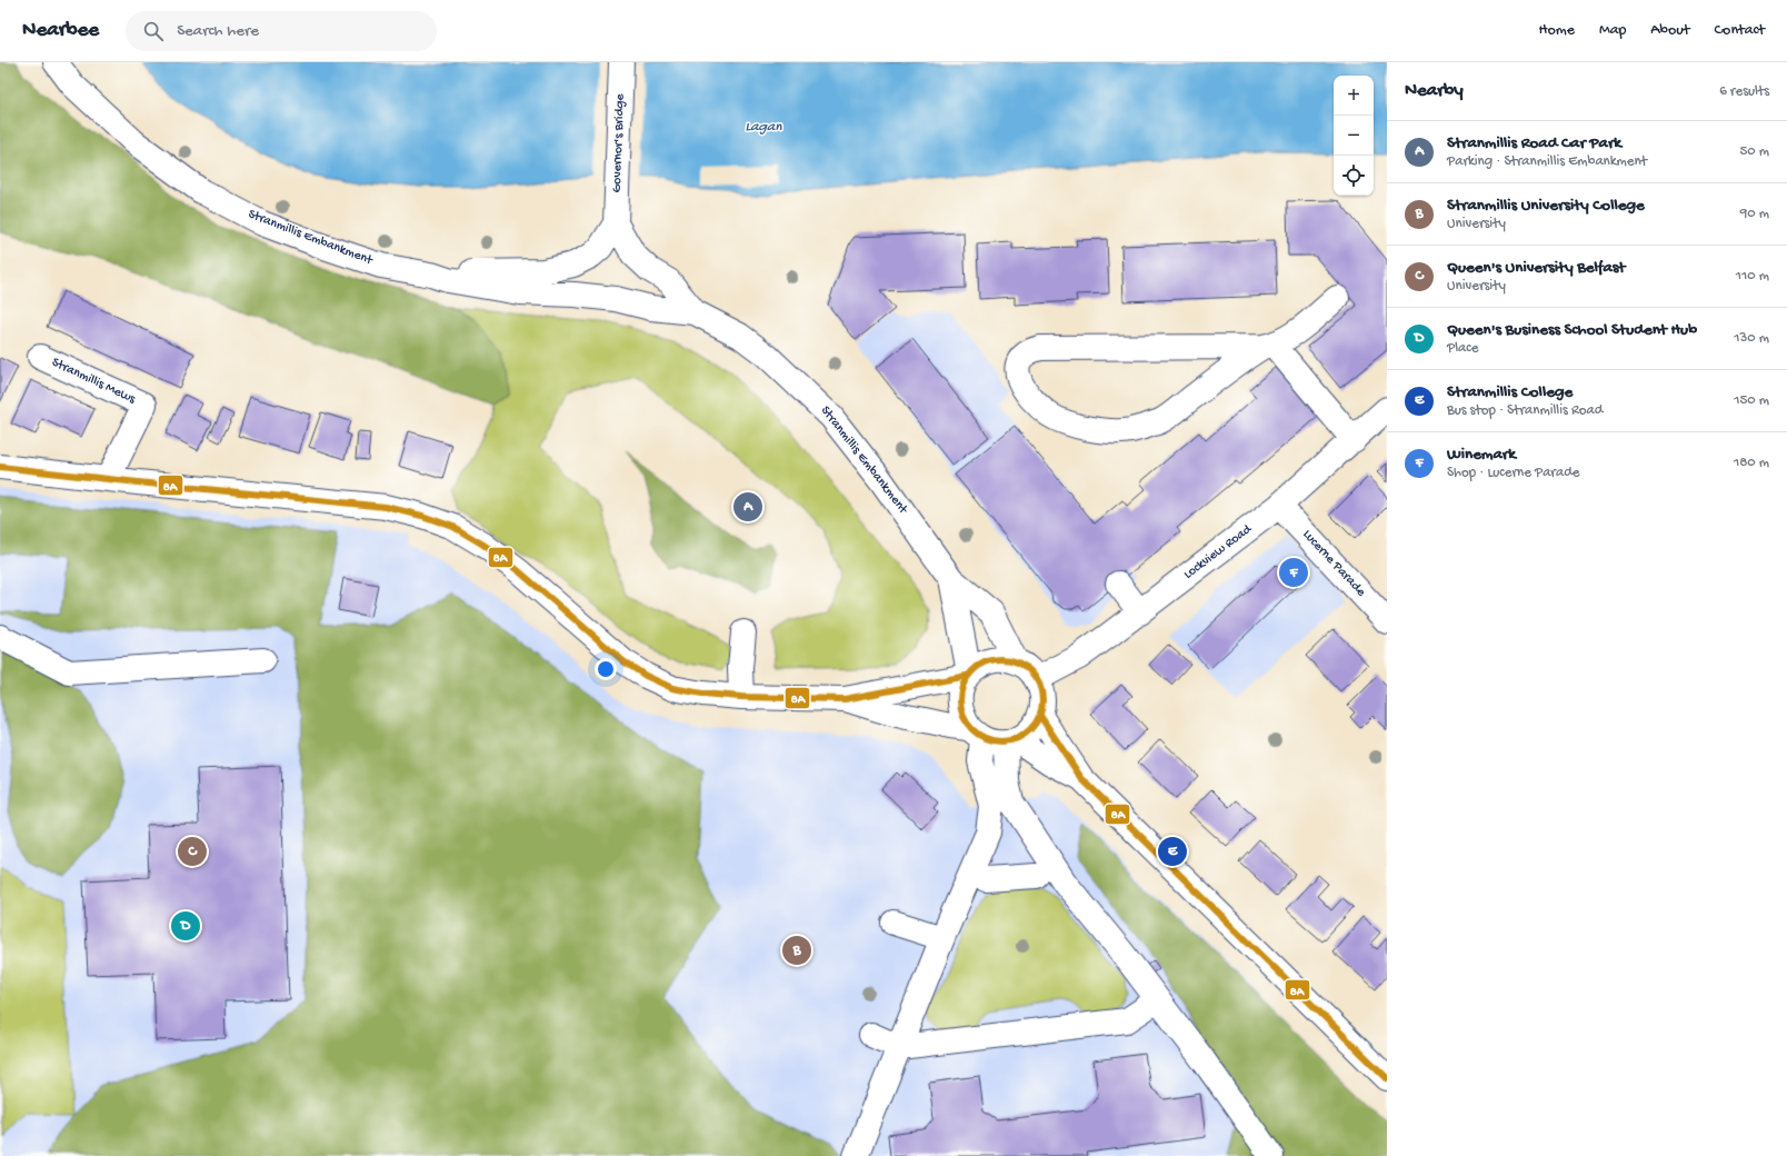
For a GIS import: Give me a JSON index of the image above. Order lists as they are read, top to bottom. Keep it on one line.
{"streets":{"street":["Governor's Bridge","Stranmillis Embankment","Stranmillis Mews","Lockview Road","Lucerne Parade"]},"crossings":[["Governor's Bridge","Stranmillis Embankment"],["Stranmillis Embankment","Lockview Road"],["Lockview Road","Lucerne Parade"]],"water":["Lagan"],"lines":["transit line 8A"],"page":{"header":"Nearbee","search":"Search here","nav":["Home","Map","About","Contact"],"heading":["Nearby","6 results"],"map_buttons":["+","−"],"list":[{"mark":"A","name":"Stranmillis Road Car Park","note":"Parking · Stranmillis Embankment","value":"50 m"},{"mark":"B","name":"Stranmillis University College","note":"University","value":"90 m"},{"mark":"C","name":"Queen's University Belfast","note":"University","value":"110 m"},{"mark":"D","name":"Queen's Business School Student Hub","note":"Place","value":"130 m"},{"mark":"E","name":"Stranmillis College","note":"Bus stop · Stranmillis Road","value":"150 m"},{"mark":"F","name":"Winemark","note":"Shop · Lucerne Parade","value":"180 m"}],"pins":["A","F","C","E","D","B"]}}
